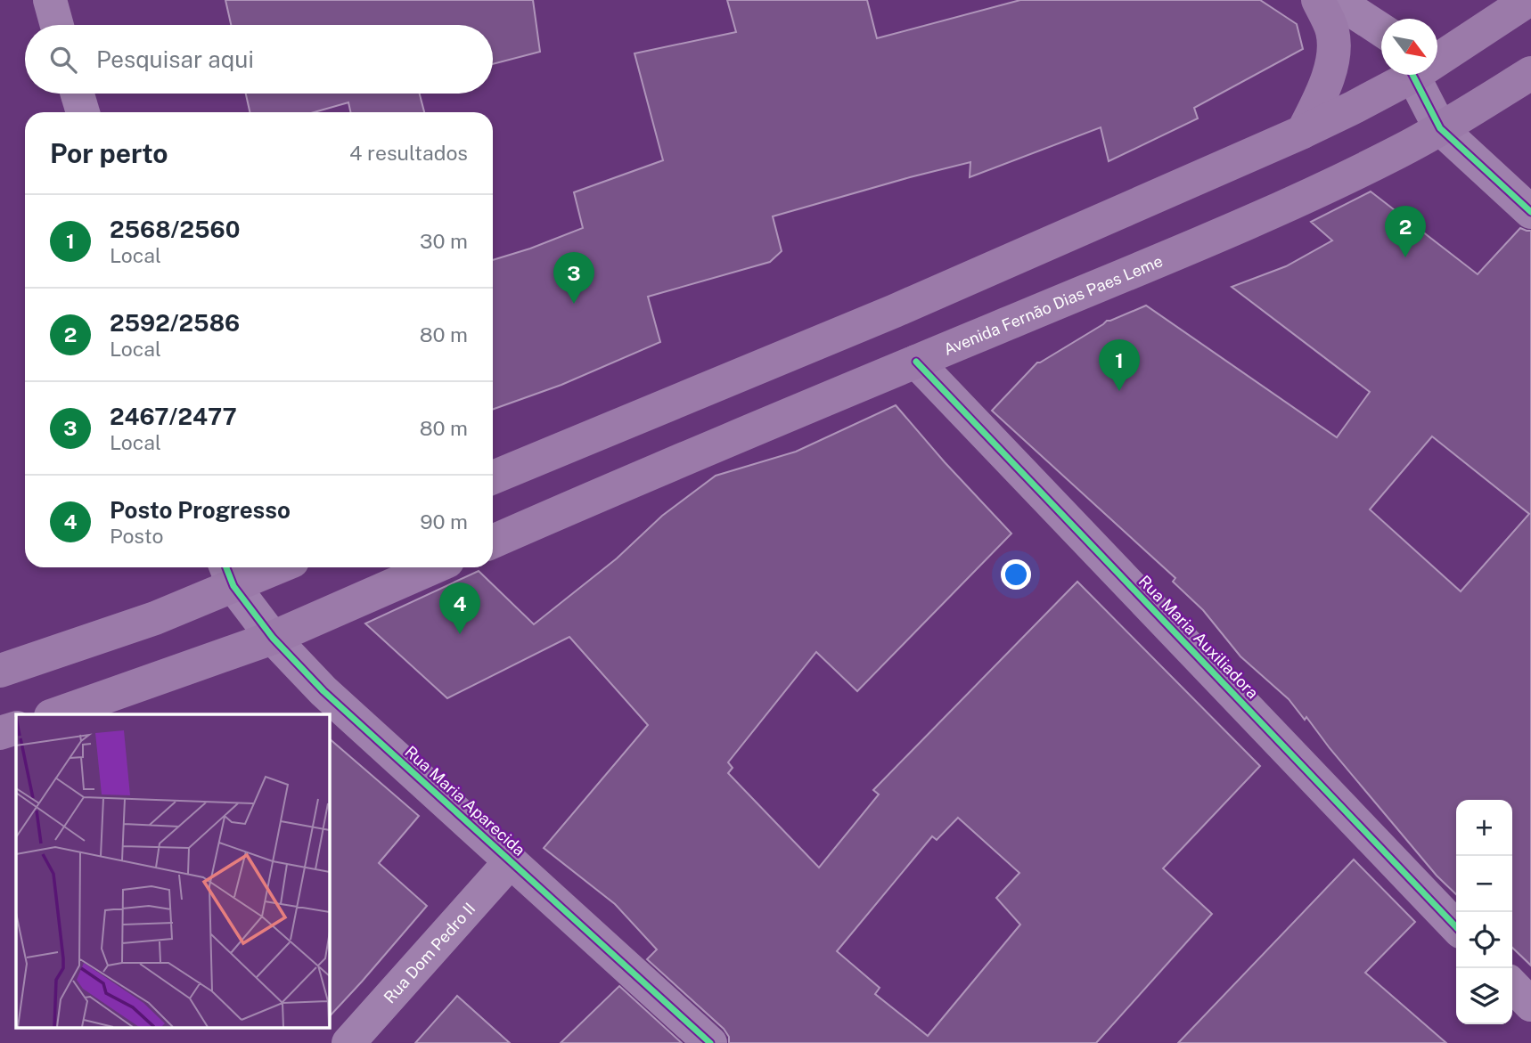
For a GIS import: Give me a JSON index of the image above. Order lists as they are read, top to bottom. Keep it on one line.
{"streets":{"main road":["Avenida Fernão Dias Paes Leme"],"street":["Rua Maria Auxiliadora","Rua Maria Aparecida","Rua Dom Pedro II"]},"crossings":[["Avenida Fernão Dias Paes Leme","Rua Maria Auxiliadora"],["Rua Maria Aparecida","Rua Dom Pedro II"]],"north":"bottom right","page":{"search":"Pesquisar aqui","heading":["Por perto","4 resultados"],"list":[{"mark":"1","name":"2568/2560","note":"Local","value":"30 m"},{"mark":"2","name":"2592/2586","note":"Local","value":"80 m"},{"mark":"3","name":"2467/2477","note":"Local","value":"80 m"},{"mark":"4","name":"Posto Progresso","note":"Posto","value":"90 m"}],"pins":["2","3","1","4"],"map_buttons":["+","−"]}}
